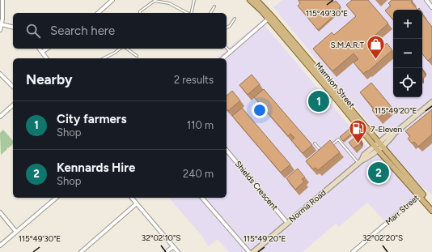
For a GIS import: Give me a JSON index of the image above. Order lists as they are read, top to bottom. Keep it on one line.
{"streets":{"main road":["Marmion Street"],"street":["Shields Crescent","Norma Road","Marr Street"]},"crossings":[["Marmion Street","Norma Road"],["Marmion Street","Marr Street"],["Shields Crescent","Norma Road"]],"places":{"shop":["S.M.A.R.T"],"fuel station":["7-Eleven"]},"page":{"map_buttons":["+","−"],"search":"Search here","heading":["Nearby","2 results"],"pins":["1","2"],"list":[{"mark":"1","name":"City farmers","note":"Shop","value":"110 m"},{"mark":"2","name":"Kennards Hire","note":"Shop","value":"240 m"}]},"coordinates":["115°49'30\"E","115°49'20\"E","32°02'10\"S","32°02'20\"S"]}
